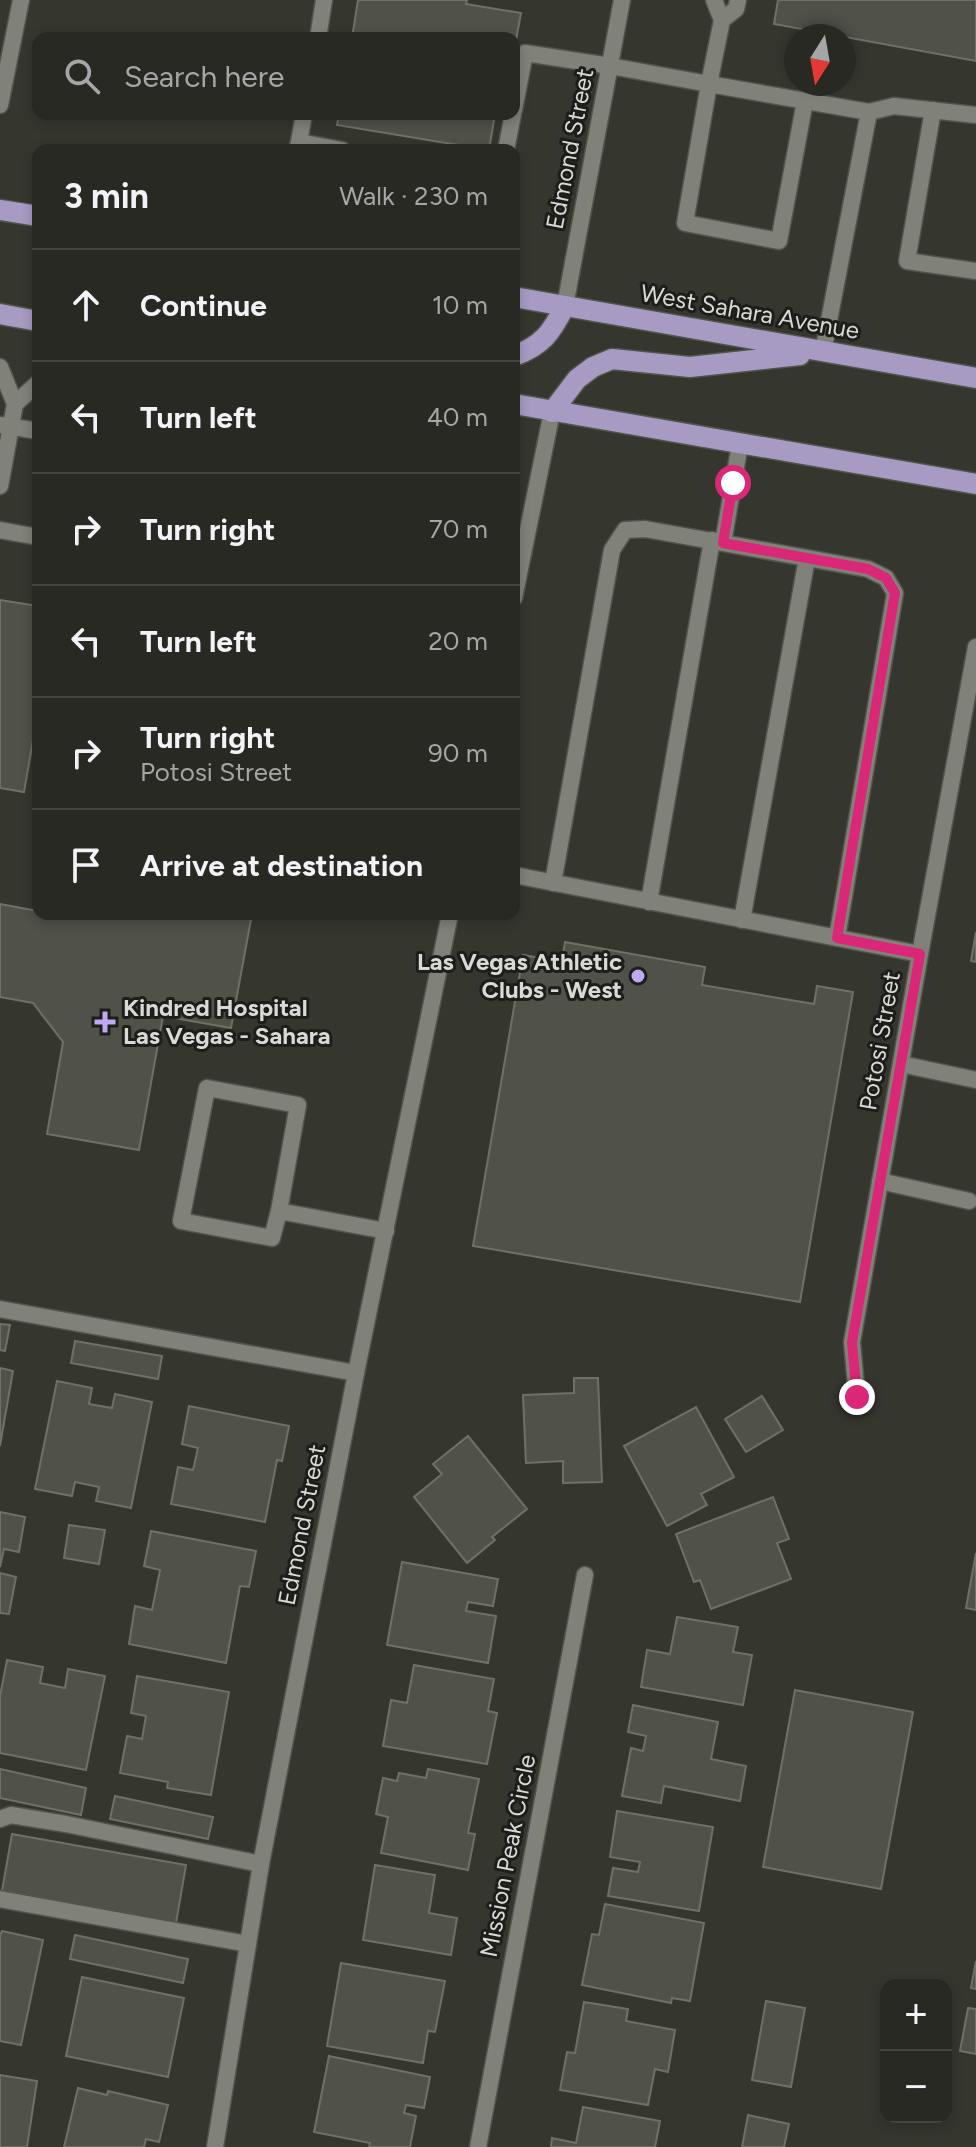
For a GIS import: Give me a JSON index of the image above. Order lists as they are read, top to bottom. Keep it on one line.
{"streets":{"main road":["West Sahara Avenue"],"street":["Edmond Street","Potosi Street","Mission Peak Circle"]},"crossings":[["Edmond Street","West Sahara Avenue"]],"places":{"other":["Las Vegas Athletic Clubs - West"],"health":["Kindred Hospital Las Vegas - Sahara"]},"north":"bottom","page":{"search":"Search here","heading":["3 min","Walk · 230 m"],"list":[["Continue","10 m"],["Turn left","40 m"],["Turn right","70 m"],["Turn left","20 m"],["Turn right","Potosi Street","90 m"],"Arrive at destination"],"map_buttons":["+","−"]}}
